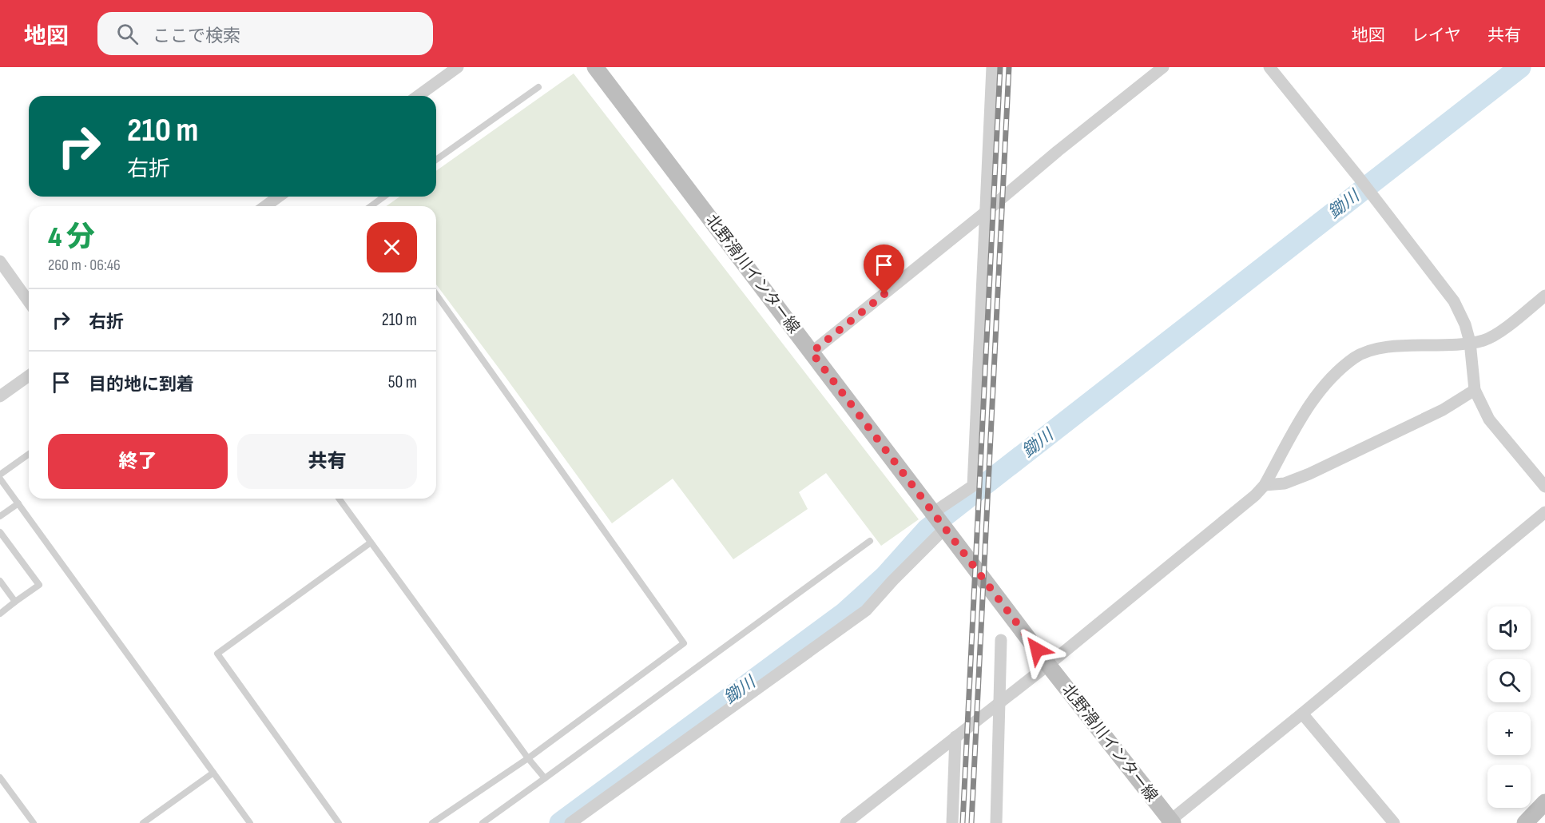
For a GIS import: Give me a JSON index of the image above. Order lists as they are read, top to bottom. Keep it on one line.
{"streets":{"main road":["北野滑川インター線"]},"water":["鋤川"],"page":{"header":"地図","search":"ここで検索","nav":["地図","レイヤ","共有"],"turn":["210 m","右折"],"heading":["4 分","260 m · 06:46"],"list":[{"name":"右折","value":"210 m"},{"name":"目的地に到着","value":"50 m"}],"buttons":["終了","共有"],"map_buttons":["+","−"]}}
